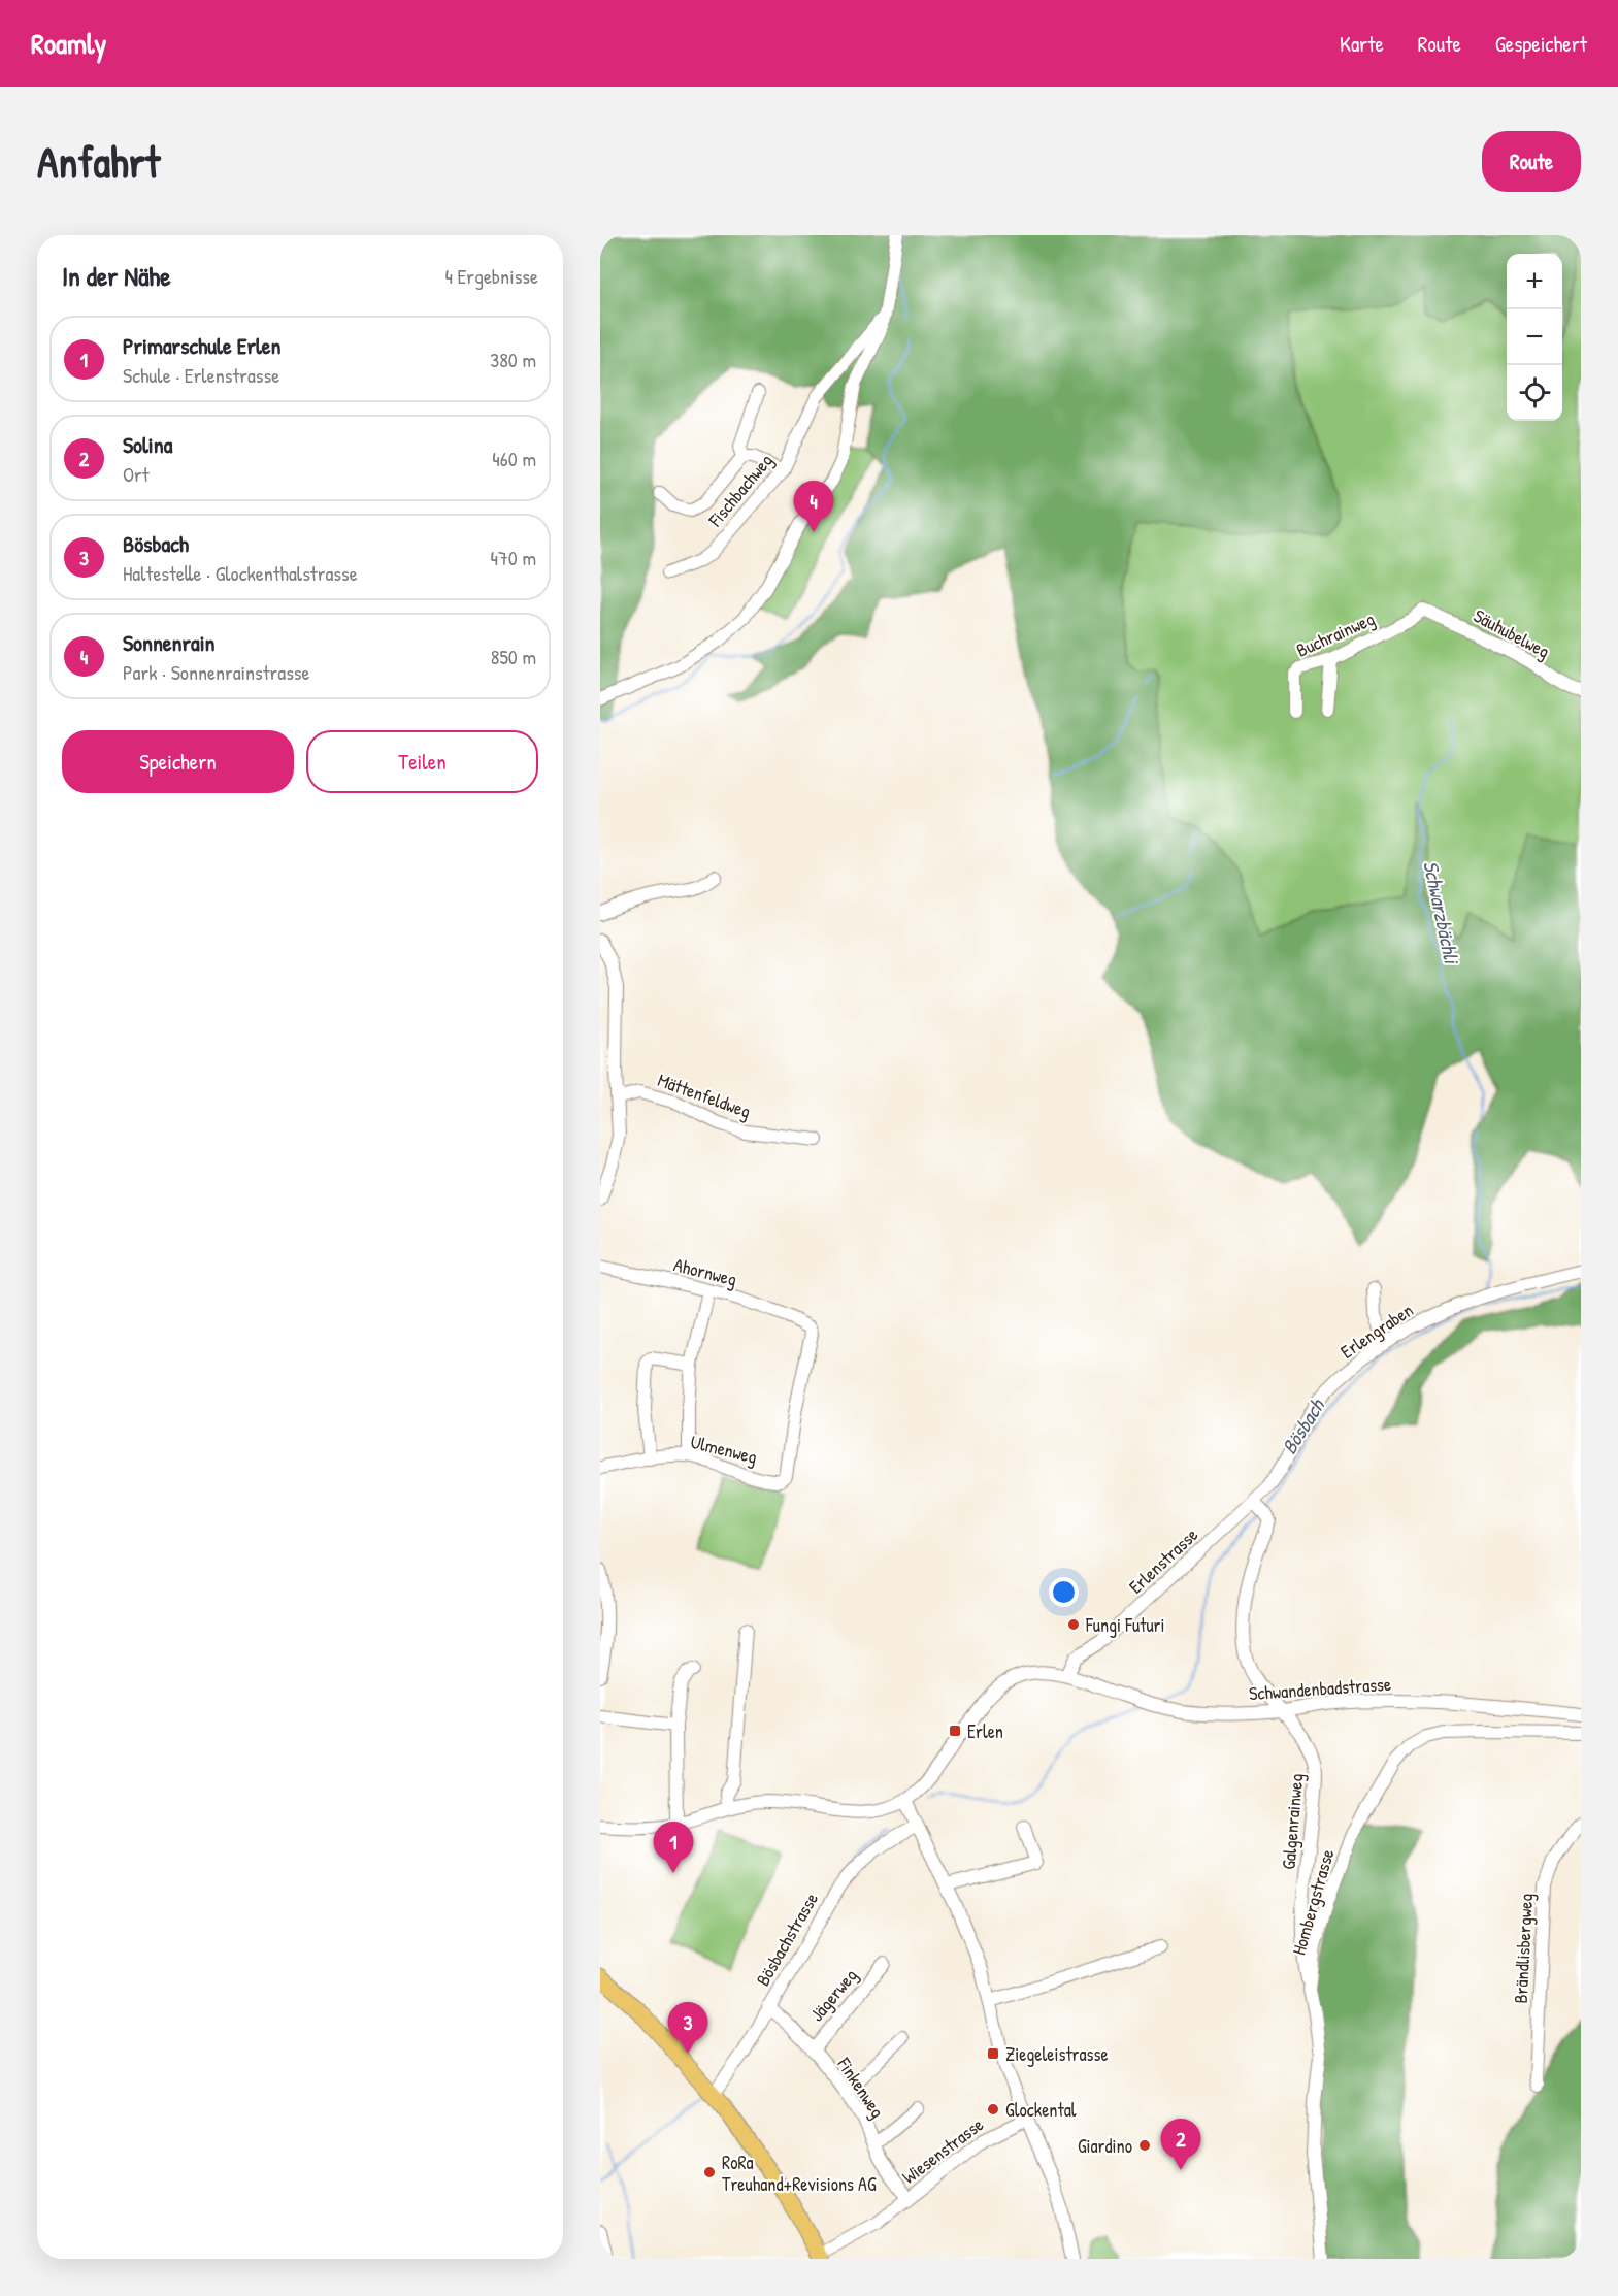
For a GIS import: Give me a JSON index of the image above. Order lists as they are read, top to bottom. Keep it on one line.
{"streets":{"street":["Fischbachweg","Säuhubelweg","Buchrainweg","Mättenfeldweg","Ahornweg","Erlengraben","Ulmenweg","Erlenstrasse","Schwandenbadstrasse","Galgenrainweg","Hombergstrasse","Bösbachstrasse","Brändlisbergweg","Jägerweg","Finkenweg","Wiesenstrasse"]},"crossings":[["Säuhubelweg","Buchrainweg"],["Ahornweg","Ulmenweg"],["Erlengraben","Erlenstrasse"],["Erlengraben","Galgenrainweg"],["Erlenstrasse","Schwandenbadstrasse"],["Erlenstrasse","Galgenrainweg"],["Schwandenbadstrasse","Galgenrainweg"],["Galgenrainweg","Hombergstrasse"],["Bösbachstrasse","Finkenweg"],["Jägerweg","Finkenweg"],["Finkenweg","Wiesenstrasse"]],"water":["Schwarzbächli","Bösbach"],"places":{"other":["Fungi Futuri","Glockental","Giardino","RoRa Treuhand+Revisions AG"],"transit":["Erlen","Ziegeleistrasse"]},"page":{"header":"Roamly","nav":["Karte","Route","Gespeichert"],"buttons":["Route",["Speichern","Teilen"]],"title":"Anfahrt","heading":["In der Nähe","4 Ergebnisse"],"map_buttons":["+","−"],"list":[{"mark":"1","name":"Primarschule Erlen","note":"Schule · Erlenstrasse","value":"380 m"},{"mark":"2","name":"Solina","note":"Ort","value":"460 m"},{"mark":"3","name":"Bösbach","note":"Haltestelle · Glockenthalstrasse","value":"470 m"},{"mark":"4","name":"Sonnenrain","note":"Park · Sonnenrainstrasse","value":"850 m"}],"pins":["4","1","3","2"]}}
